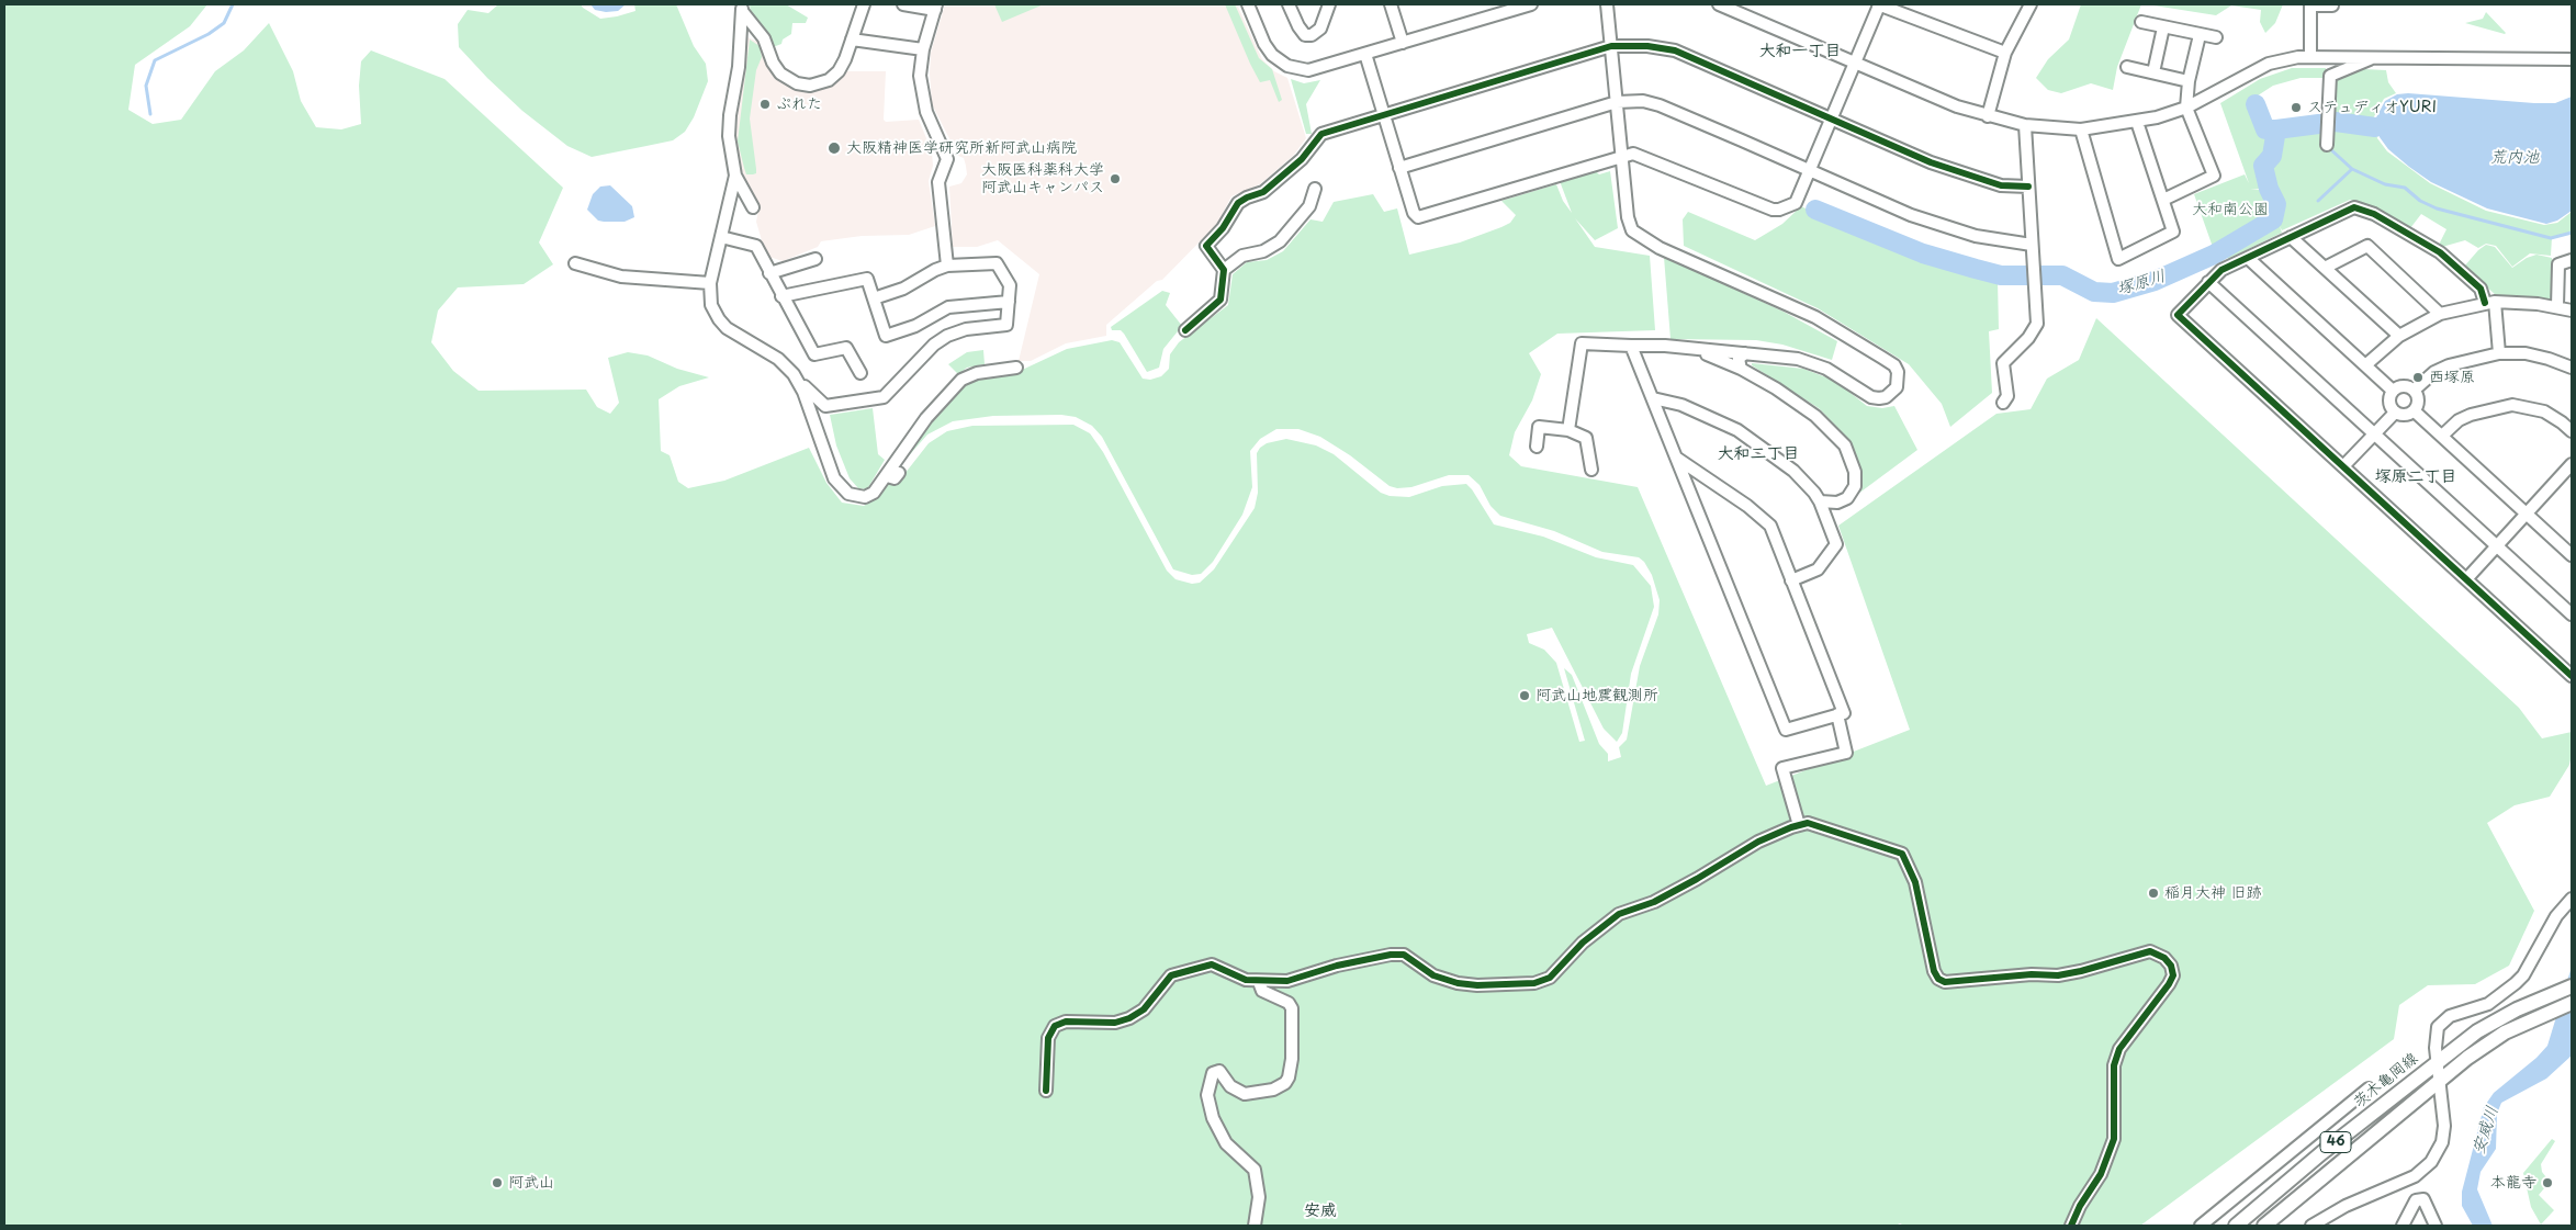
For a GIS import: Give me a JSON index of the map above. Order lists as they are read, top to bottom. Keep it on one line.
{"streets":{"main road":["茨木亀岡線","46"]},"districts":["大和一丁目","大和二丁目","塚原二丁目","安威"],"water":["荒内池","塚原川","安威川"],"parks":["大和南公園"],"places":["ぷれた","ステュディオYURI","大阪精神医学研究所新阿武山病院","大阪医科薬科大学 阿武山キャンパス","西塚原","阿武山地震観測所","稲月大神 旧跡","阿武山","本龍寺"]}
